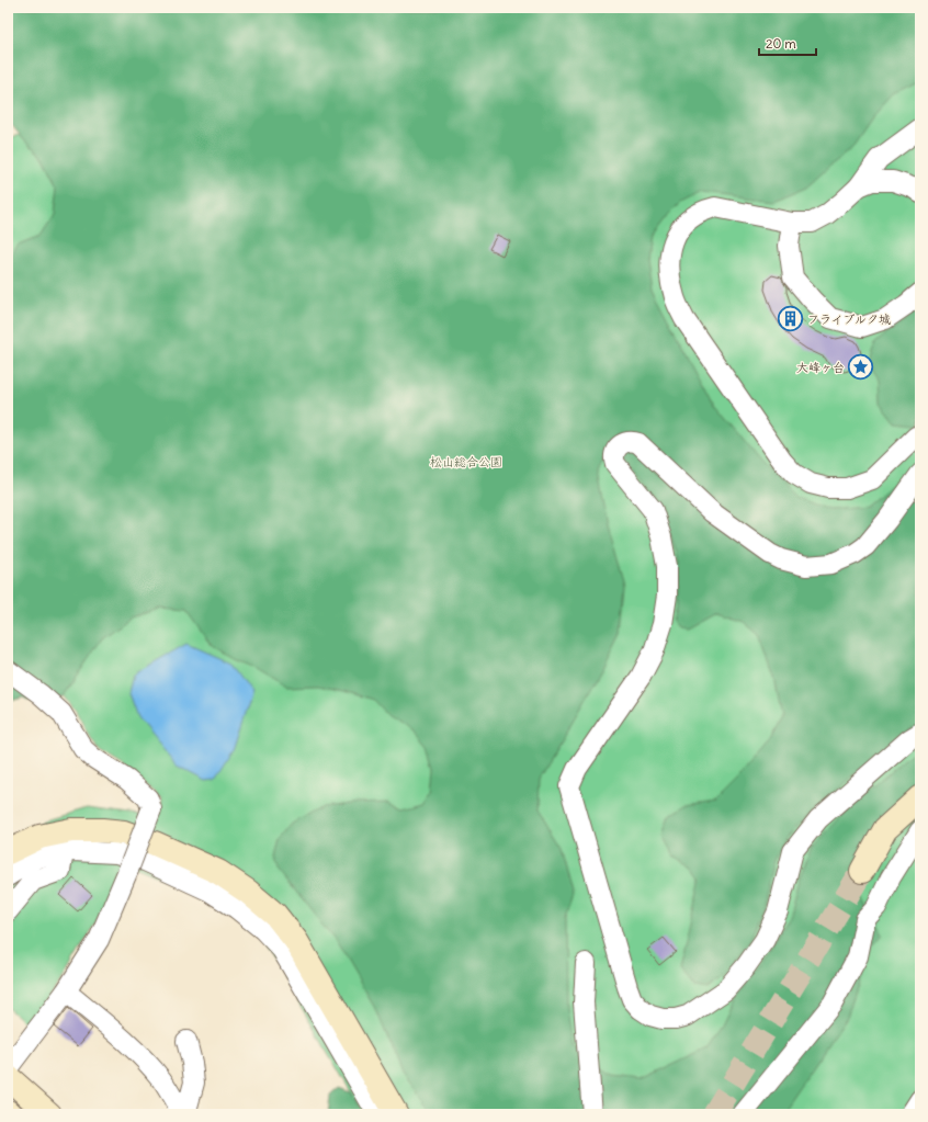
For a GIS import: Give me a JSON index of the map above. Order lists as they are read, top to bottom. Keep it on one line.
{"parks":["松山総合公園"],"places":{"building":["フライブルク城"],"place":["大峰ヶ台"]},"scale_bar":"20 m"}
